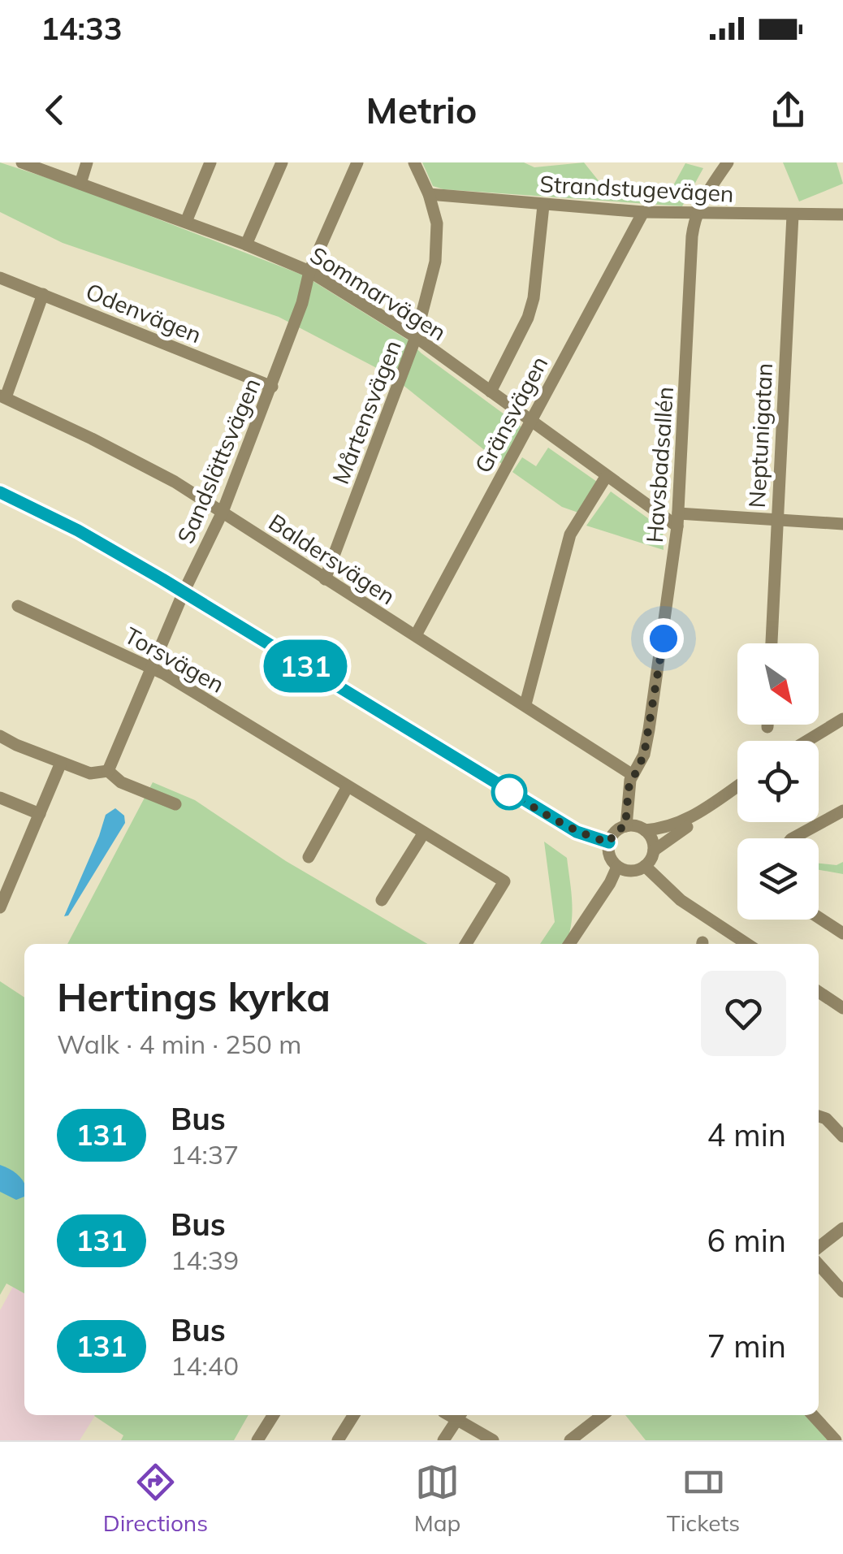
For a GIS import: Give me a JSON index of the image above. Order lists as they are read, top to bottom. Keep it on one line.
{"streets":{"street":["Strandstugevägen","Sommarvägen","Odenvägen","Mårtensvägen","Gränsvägen","Neptunigatan","Sandslättsvägen","Havsbadsallén","Baldersvägen","Torsvägen"]},"crossings":[["Strandstugevägen","Mårtensvägen"],["Strandstugevägen","Gränsvägen"],["Strandstugevägen","Neptunigatan"],["Strandstugevägen","Havsbadsallén"],["Sommarvägen","Mårtensvägen"],["Sommarvägen","Gränsvägen"],["Sommarvägen","Sandslättsvägen"],["Sommarvägen","Havsbadsallén"],["Odenvägen","Sandslättsvägen"],["Mårtensvägen","Baldersvägen"],["Gränsvägen","Baldersvägen"],["Sandslättsvägen","Baldersvägen"],["Sandslättsvägen","Torsvägen"],["Havsbadsallén","Baldersvägen"]],"lines":["bus line 131"],"north":"bottom right","page":{"status":"14:33","header":"Metrio","on_map":"131","heading":["Hertings kyrka","Walk · 4 min · 250 m"],"list":[{"mark":"131","name":"Bus","note":"14:37","value":"4 min"},{"mark":"131","name":"Bus","note":"14:39","value":"6 min"},{"mark":"131","name":"Bus","note":"14:40","value":"7 min"}],"tabs":["Directions","Map","Tickets"]}}
